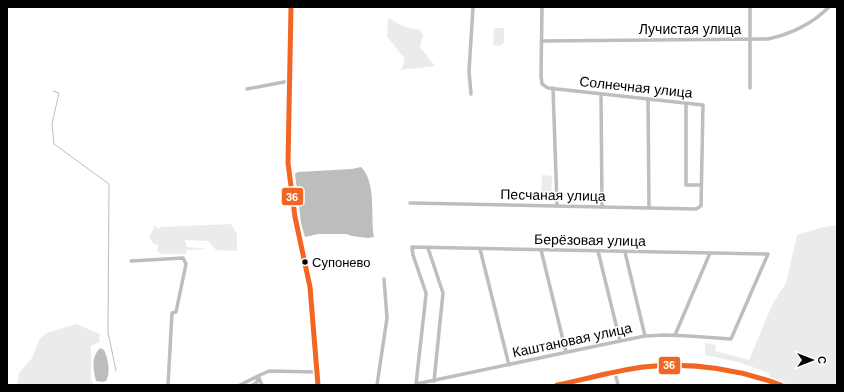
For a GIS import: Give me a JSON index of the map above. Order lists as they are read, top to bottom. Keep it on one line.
{"streets":{"street":["Лучистая улица","Солнечная улица","Песчаная улица","Берёзовая улица","Каштановая улица"]},"crossings":[["Солнечная улица","Песчаная улица"],["Берёзовая улица","Каштановая улица"]],"places":["Супонево"],"lines":["transit line 36"],"north":"right"}
